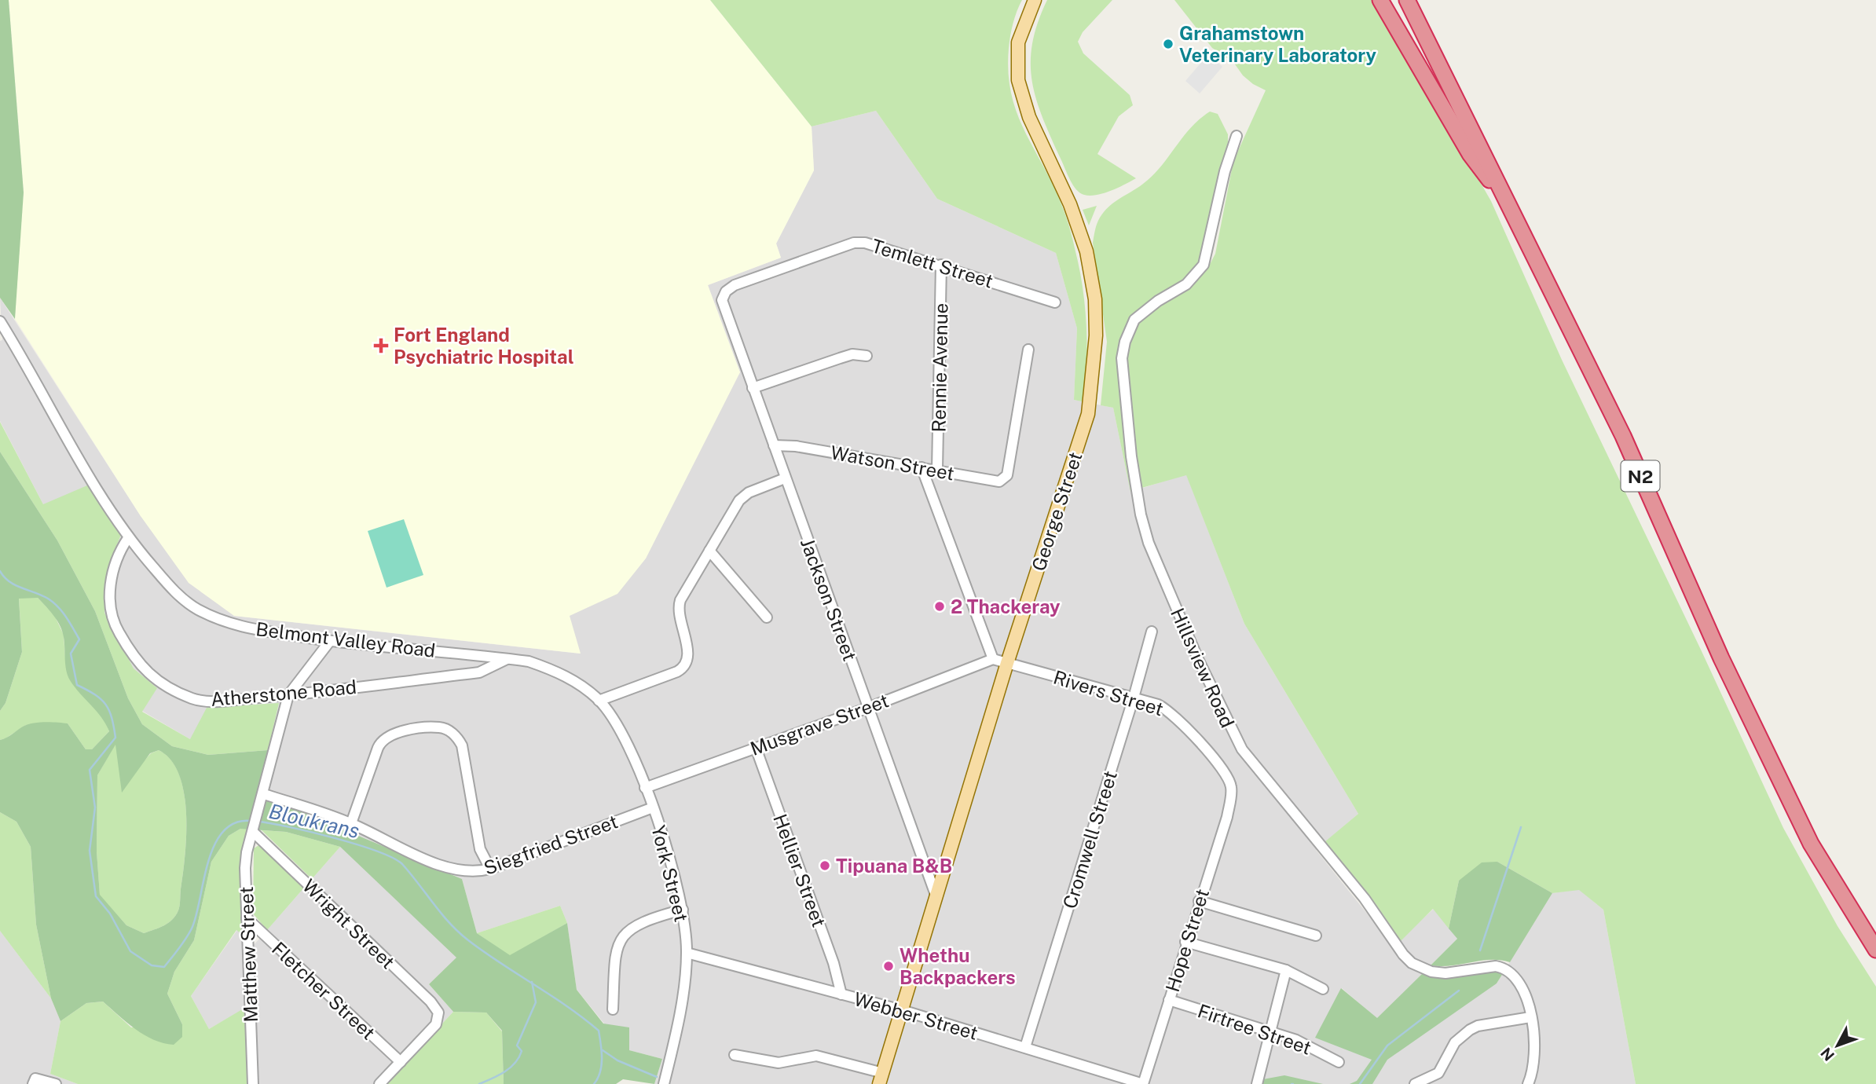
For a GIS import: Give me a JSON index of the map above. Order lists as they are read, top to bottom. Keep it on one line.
{"streets":{"highway":["N2"],"main road":["George Street"],"street":["Temlett Street","Rennie Avenue","Watson Street","Jackson Street","Belmont Valley Road","Hillsview Road","Atherstone Road","Rivers Street","Musgrave Street","Cromwell Street","Siegfried Street","Hellier Street","York Street","Wright Street","Hope Street","Matthew Street","Fletcher Street","Webber Street","Firtree Street"]},"crossings":[["Temlett Street","Rennie Avenue"],["Temlett Street","Jackson Street"],["Rennie Avenue","Watson Street"],["Watson Street","Jackson Street"],["George Street","Jackson Street"],["George Street","Rivers Street"],["George Street","Webber Street"],["Jackson Street","Musgrave Street"],["Belmont Valley Road","Atherstone Road"],["Belmont Valley Road","York Street"],["Belmont Valley Road","Matthew Street"],["Atherstone Road","Matthew Street"],["Rivers Street","Musgrave Street"],["Rivers Street","Cromwell Street"],["Rivers Street","Hope Street"],["Musgrave Street","Hellier Street"],["Musgrave Street","York Street"],["Cromwell Street","Webber Street"],["Siegfried Street","York Street"],["Siegfried Street","Matthew Street"],["Hellier Street","Webber Street"],["York Street","Webber Street"],["Wright Street","Matthew Street"],["Wright Street","Fletcher Street"],["Hope Street","Webber Street"],["Hope Street","Firtree Street"],["Matthew Street","Fletcher Street"]],"water":["Bloukrans"],"places":{"other":["Grahamstown Veterinary Laboratory","2 Thackeray","Tipuana B&B","Whethu Backpackers"],"health":["Fort England Psychiatric Hospital"]},"north":"bottom left"}
